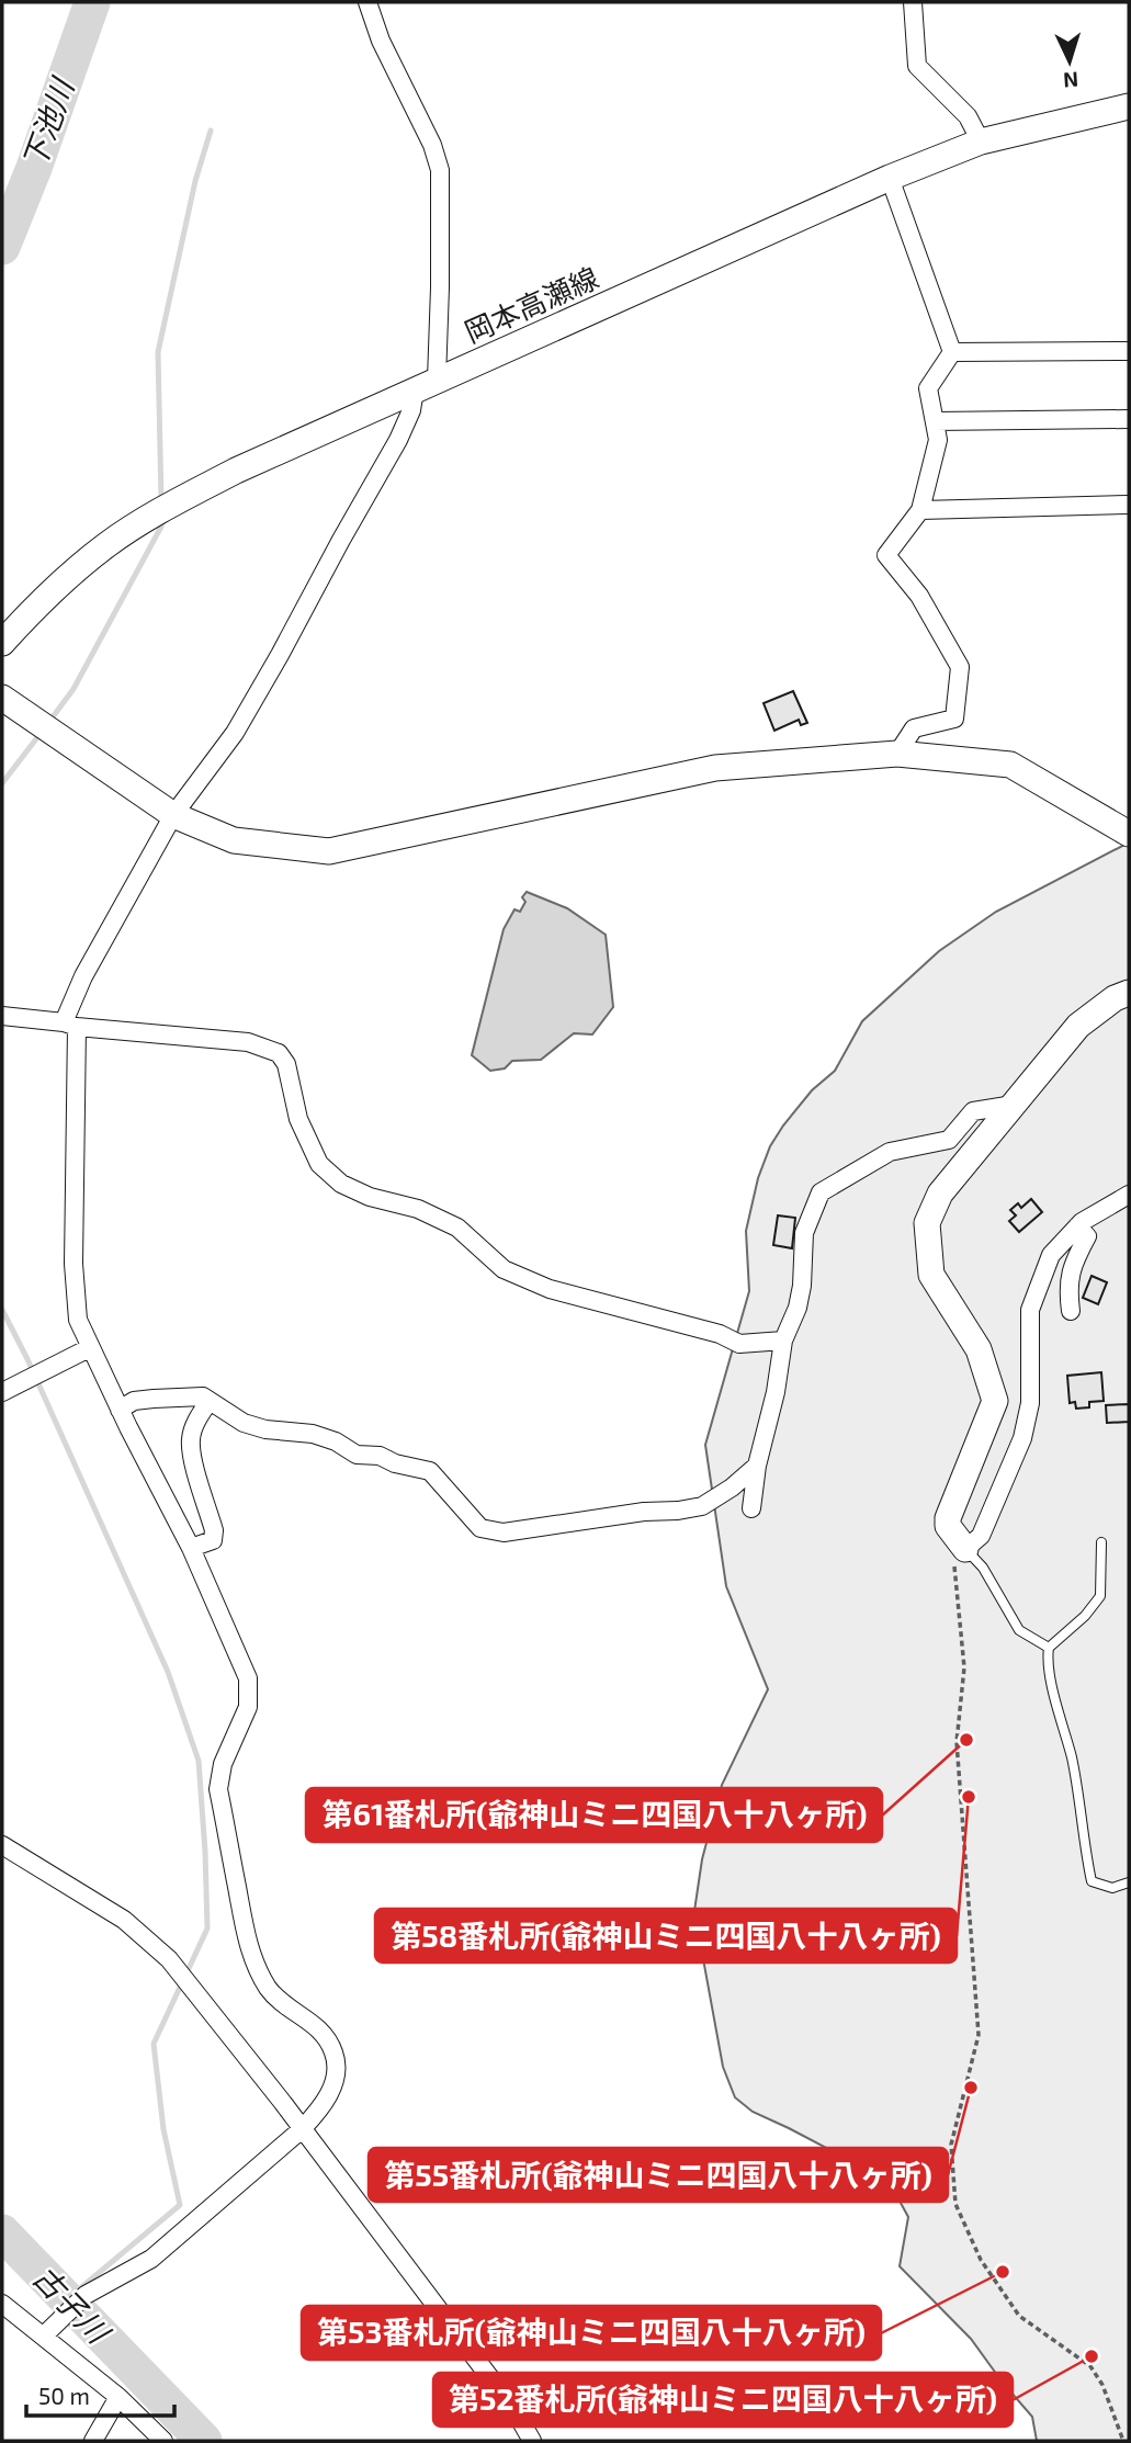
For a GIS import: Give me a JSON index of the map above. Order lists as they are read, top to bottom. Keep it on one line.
{"streets":{"street":["岡本高瀬線"]},"water":["下池川","古子川"],"places":["第61番札所(爺神山ミニ四国八十八ヶ所)","第58番札所(爺神山ミニ四国八十八ヶ所)","第55番札所(爺神山ミニ四国八十八ヶ所)","第53番札所(爺神山ミニ四国八十八ヶ所)","第52番札所(爺神山ミニ四国八十八ヶ所)"],"scale_bar":"50 m","north":"bottom"}
